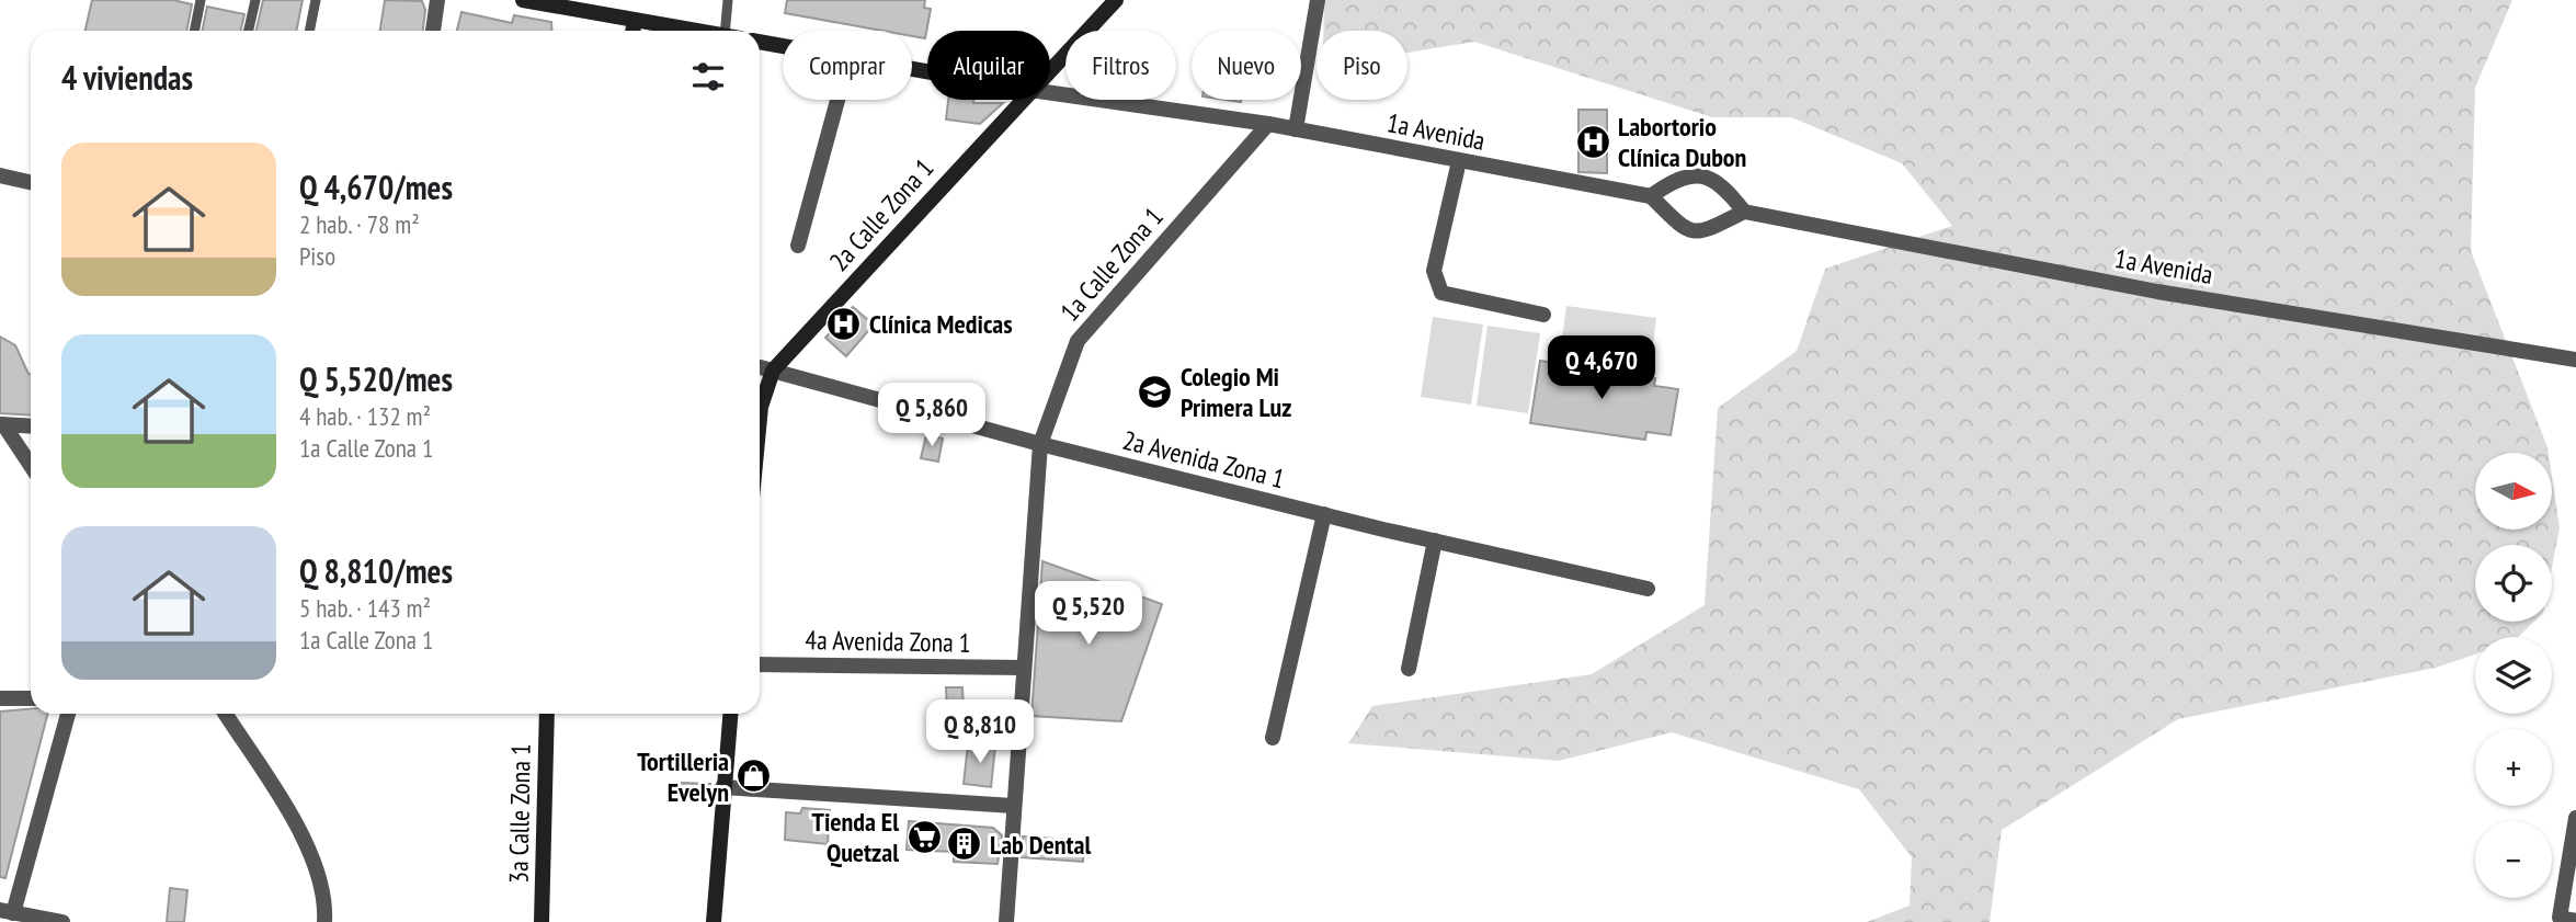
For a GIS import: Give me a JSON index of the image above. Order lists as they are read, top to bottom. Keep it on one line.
{"streets":{"main road":["2a Calle Zona 1","3a Calle Zona 1"],"street":["1a Avenida","1a Calle Zona 1","2a Avenida Zona 1","4a Avenida Zona 1"]},"crossings":[["1a Avenida","1a Calle Zona 1"],["2a Calle Zona 1","2a Avenida Zona 1"],["1a Calle Zona 1","2a Avenida Zona 1"],["1a Calle Zona 1","4a Avenida Zona 1"]],"places":{"hospital":["Labortorio Clínica Dubon","Clínica Medicas"],"school or university":["Colegio Mi Primera Luz"],"shop":["Tortilleria Evelyn"],"supermarket":["Tienda El Quetzal"],"building":["Lab Dental"]},"north":"right","page":{"chip":["Comprar","Alquilar","Filtros","Nuevo","Piso"],"heading":"4 viviendas","list":[{"name":"Q 4,670/mes","note":"2 hab. · 78 m² · Piso"},{"name":"Q 5,520/mes","note":"4 hab. · 132 m² · 1a Calle Zona 1"},{"name":"Q 8,810/mes","note":"5 hab. · 143 m² · 1a Calle Zona 1"}],"price":["Q 4,670","Q 5,860","Q 5,520","Q 8,810"],"map_buttons":["+","−"]}}
